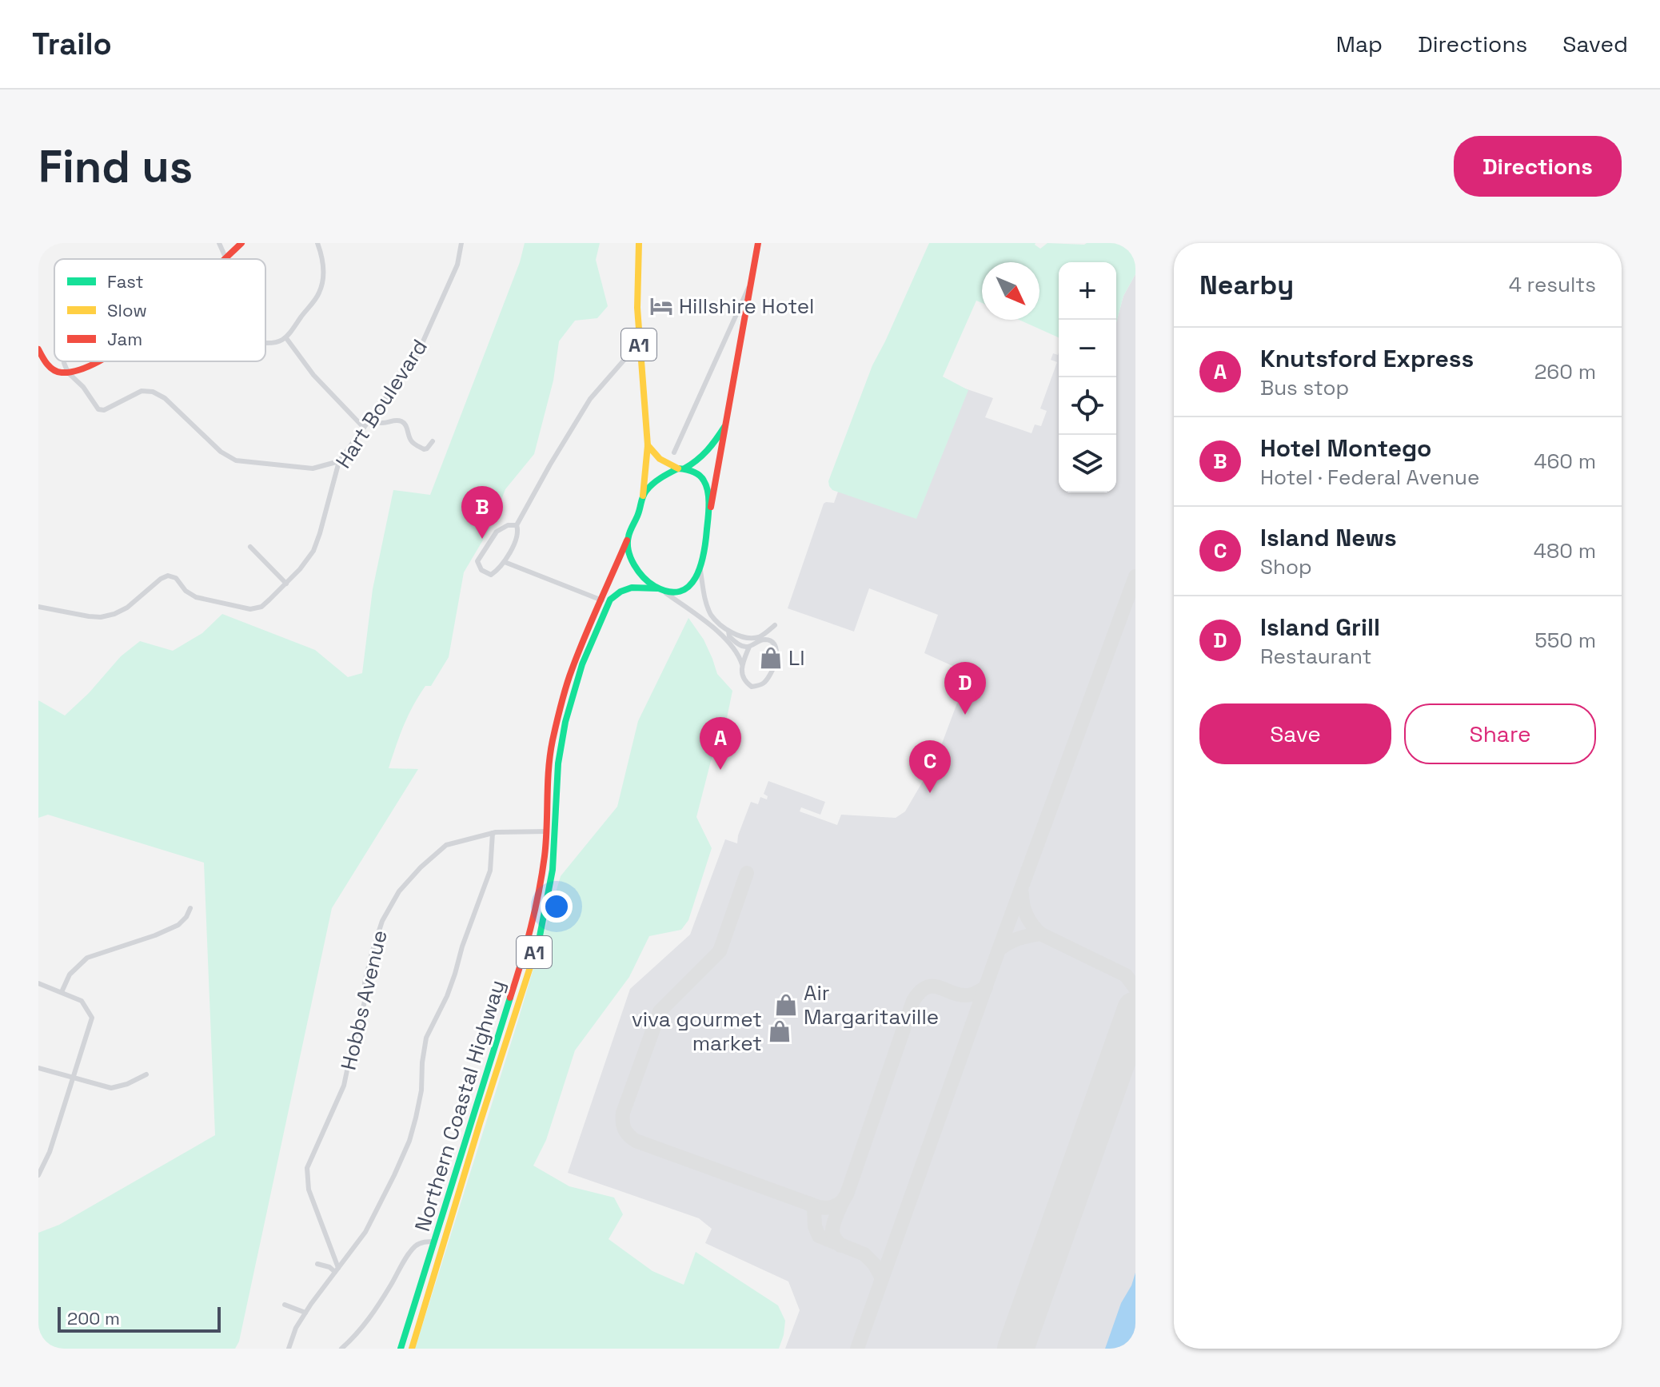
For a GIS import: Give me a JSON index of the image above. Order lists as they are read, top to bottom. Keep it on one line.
{"streets":{"main road":["A1","Northern Coastal Highway"],"street":["Hart Boulevard","Hobbs Avenue"]},"crossings":[["A1","Northern Coastal Highway"],["Hobbs Avenue","Northern Coastal Highway"]],"places":{"hotel":["Hillshire Hotel"],"shop":["Ll","Air Margaritaville","viva gourmet market"]},"legend":["Fast","Slow","Jam"],"scale_bar":"200 m","north":"bottom right","page":{"header":"Trailo","nav":["Map","Directions","Saved"],"buttons":["Directions",["Save","Share"]],"title":"Find us","heading":["Nearby","4 results"],"map_buttons":["+","−"],"list":[{"mark":"A","name":"Knutsford Express","note":"Bus stop","value":"260 m"},{"mark":"B","name":"Hotel Montego","note":"Hotel · Federal Avenue","value":"460 m"},{"mark":"C","name":"Island News","note":"Shop","value":"480 m"},{"mark":"D","name":"Island Grill","note":"Restaurant","value":"550 m"}],"pins":["B","D","A","C"],"scale":"200 m"}}
